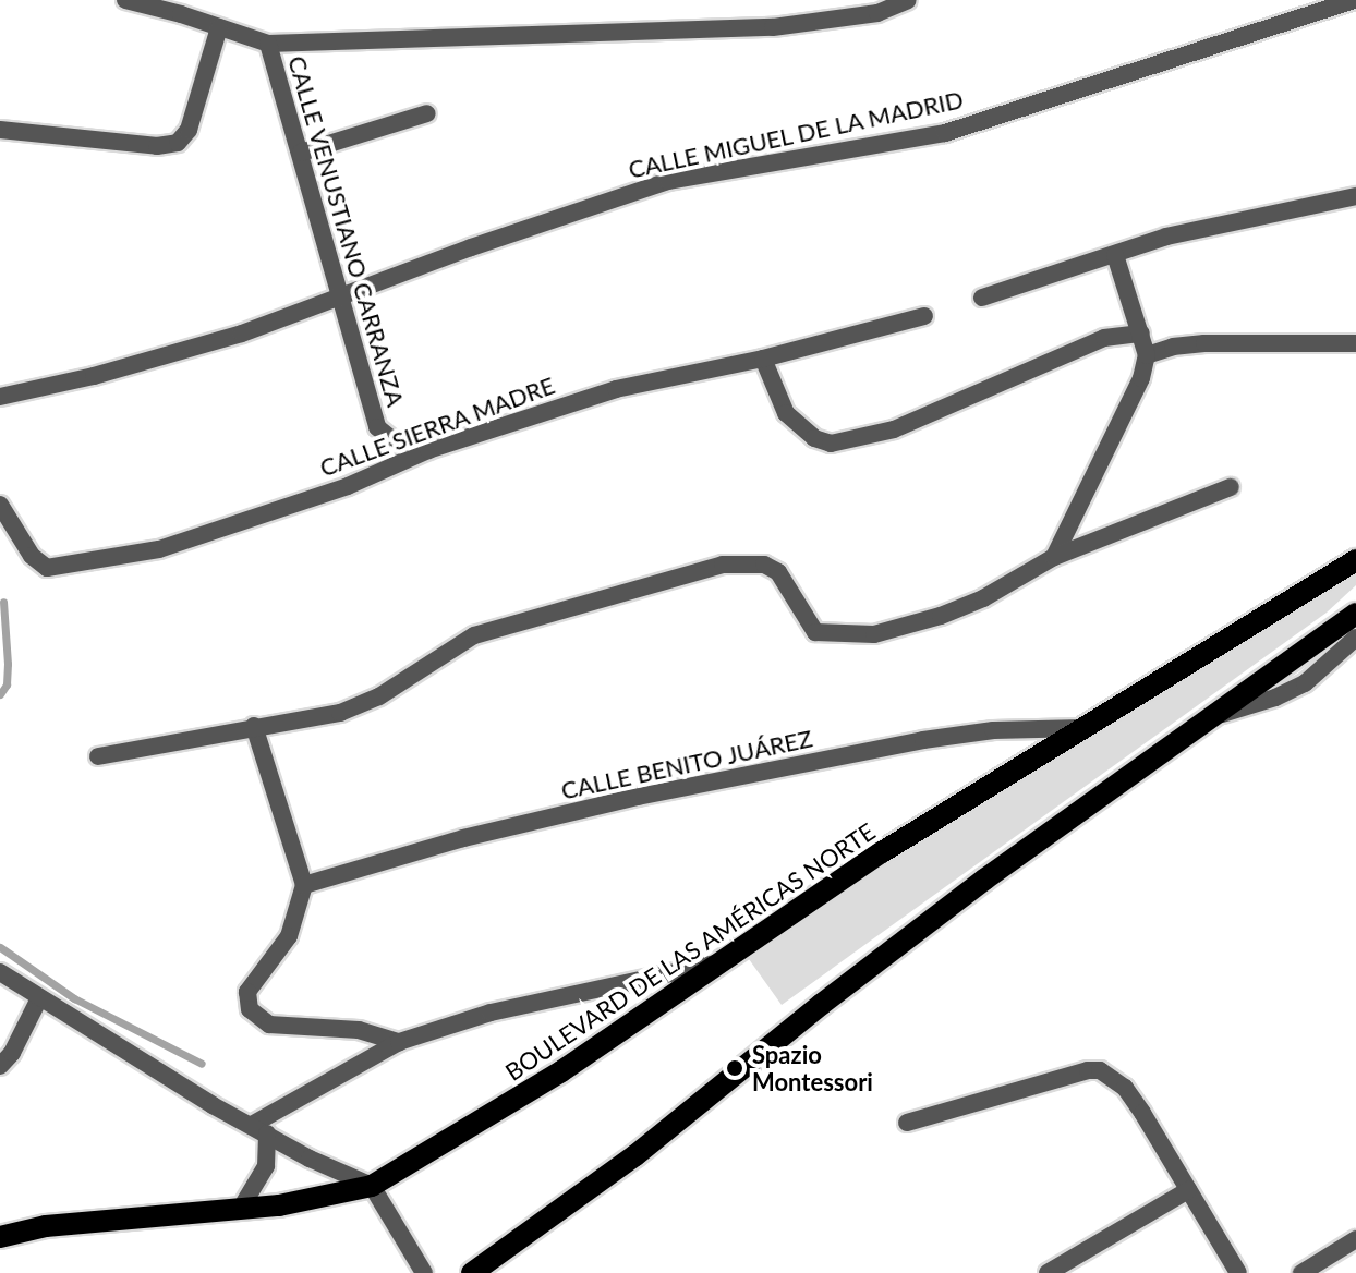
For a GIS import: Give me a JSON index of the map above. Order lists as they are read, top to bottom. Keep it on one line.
{"streets":{"main road":["BOULEVARD DE LAS AMÉRICAS NORTE"],"street":["CALLE MIGUEL DE LA MADRID","CALLE VENUSTIANO CARRANZA","CALLE SIERRA MADRE","CALLE BENITO JUÁREZ"]},"crossings":[["CALLE MIGUEL DE LA MADRID","CALLE VENUSTIANO CARRANZA"],["CALLE VENUSTIANO CARRANZA","CALLE SIERRA MADRE"],["CALLE BENITO JUÁREZ","BOULEVARD DE LAS AMÉRICAS NORTE"]],"places":["Spazio Montessori"]}
